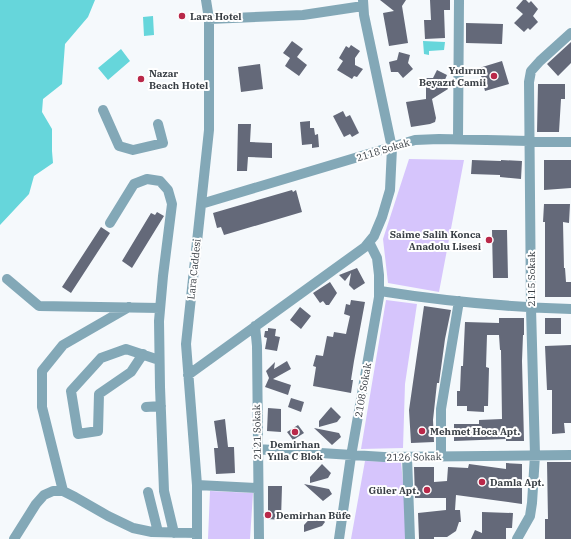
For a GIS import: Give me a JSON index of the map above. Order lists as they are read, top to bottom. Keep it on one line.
{"streets":{"street":["2118 Sokak","Lara Caddesi","2115 Sokak","2108 Sokak","2121 Sokak","2126 Sokak"]},"crossings":[["2118 Sokak","Lara Caddesi"],["2118 Sokak","2115 Sokak"],["2115 Sokak","2126 Sokak"],["2108 Sokak","2126 Sokak"],["2121 Sokak","2126 Sokak"]],"places":["Lara Hotel","Yıdırım Beyazıt Camii","Nazar Beach Hotel","Saime Salih Konca Anadolu Lisesi","Mehmet Hoca Apt.","Demirhan Yılla C Blok","Damla Apt.","Güler Apt.","Demirhan Büfe"]}
